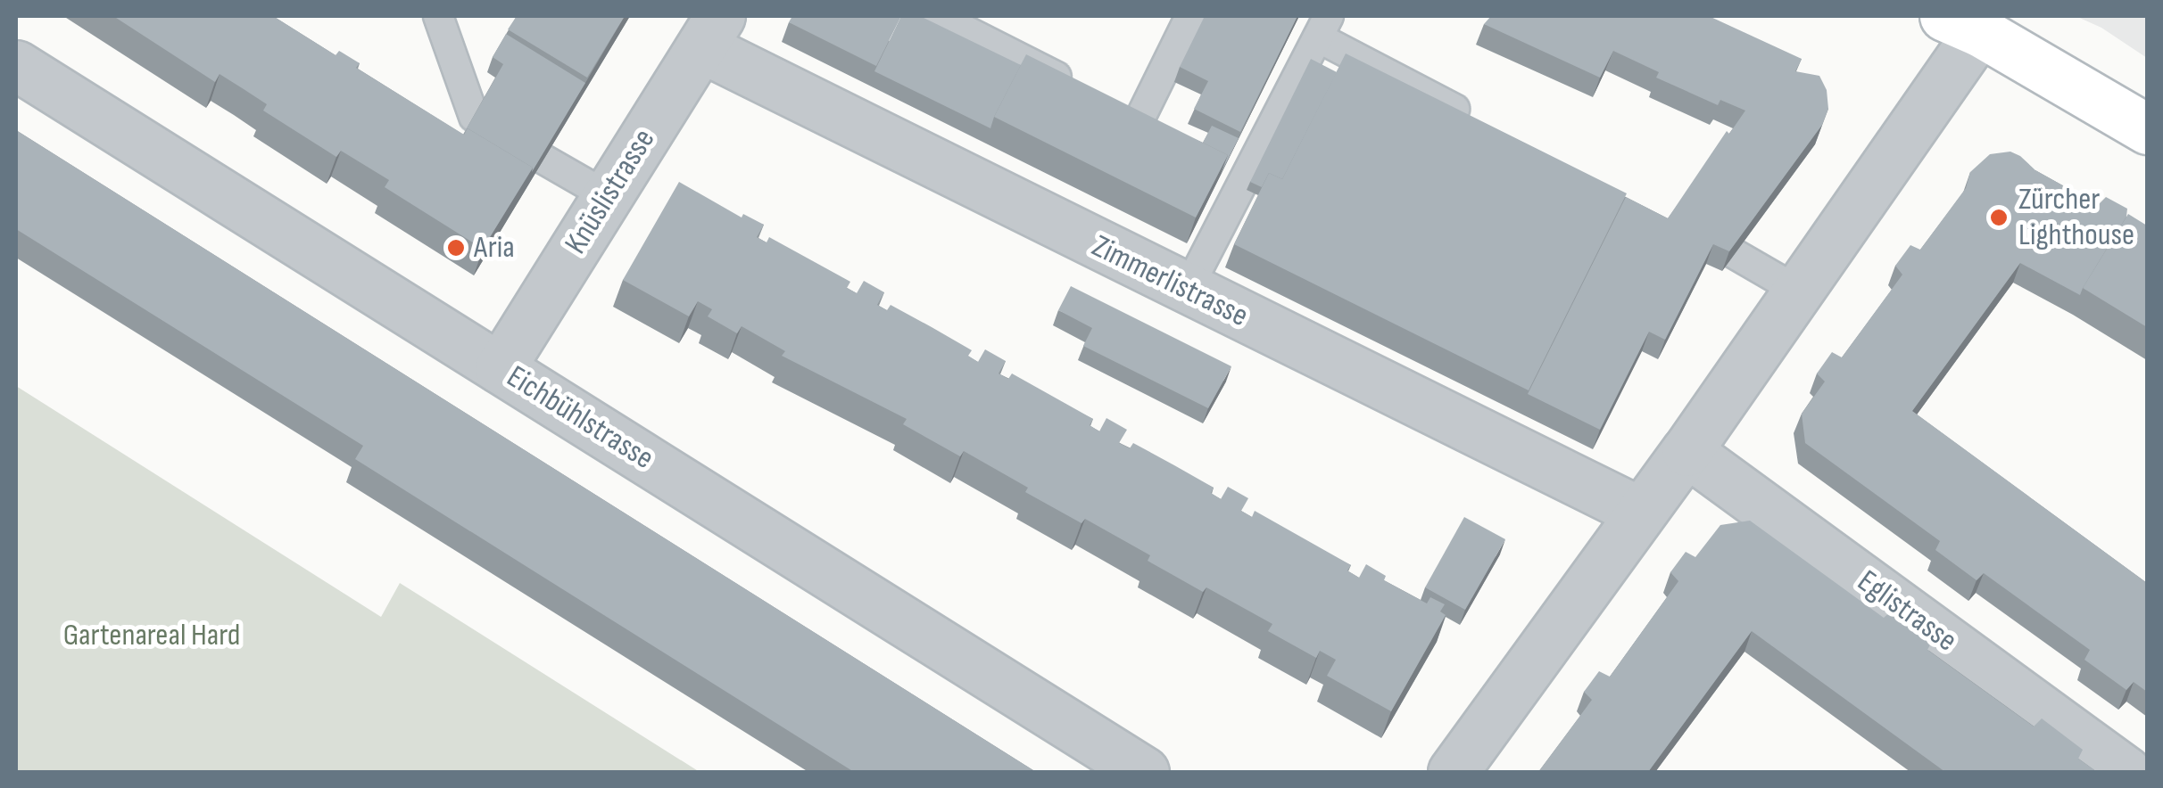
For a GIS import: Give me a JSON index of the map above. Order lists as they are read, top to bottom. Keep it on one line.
{"streets":{"street":["Knüslistrasse","Zimmerlistrasse","Eichbühlstrasse","Eglistrasse"]},"crossings":[["Knüslistrasse","Zimmerlistrasse"],["Knüslistrasse","Eichbühlstrasse"]],"parks":["Gartenareal Hard"],"places":["Zürcher Lighthouse","Aria"]}
